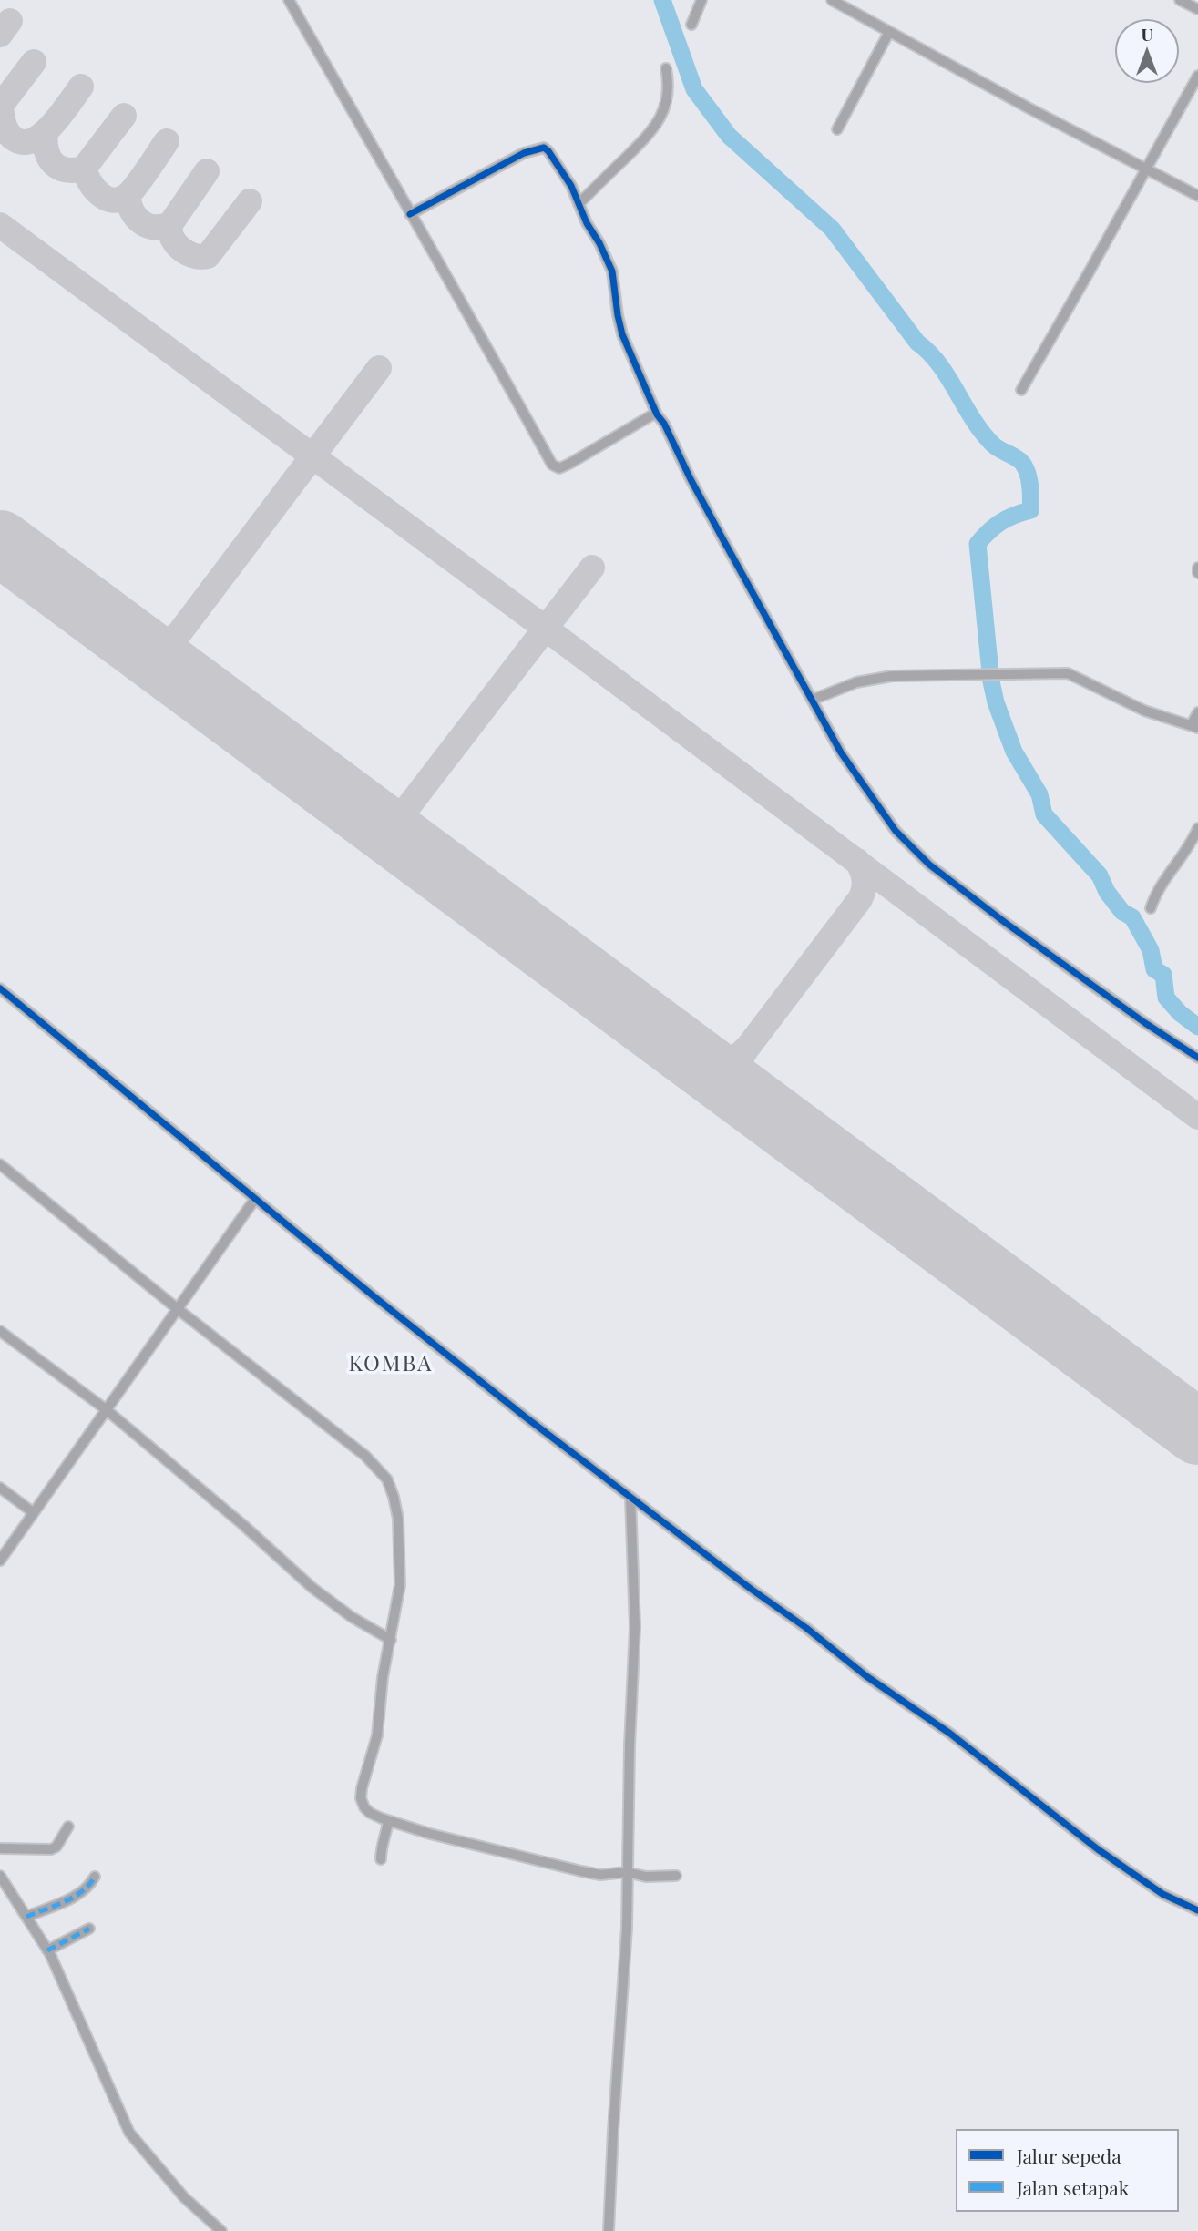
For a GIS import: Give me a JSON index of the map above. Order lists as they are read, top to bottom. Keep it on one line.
{"districts":["KOMBA"],"legend":["Jalur sepeda","Jalan setapak"],"north":"top"}
